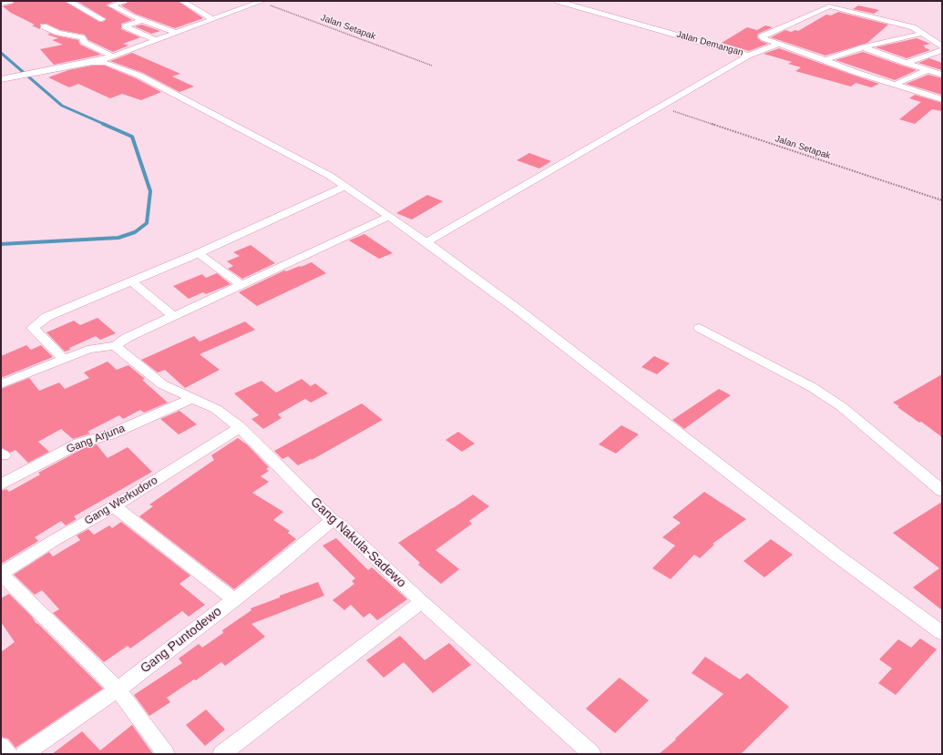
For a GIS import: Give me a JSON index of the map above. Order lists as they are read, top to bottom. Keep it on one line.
{"streets":{"street":["Jalan Demangan","Gang Arjuna","Gang Werkudoro","Gang Nakula-Sadewo","Gang Puntodewo"],"path":["Jalan Setapak"]},"crossings":[["Gang Arjuna","Gang Nakula-Sadewo"],["Gang Werkudoro","Gang Nakula-Sadewo"],["Gang Nakula-Sadewo","Gang Puntodewo"]]}
